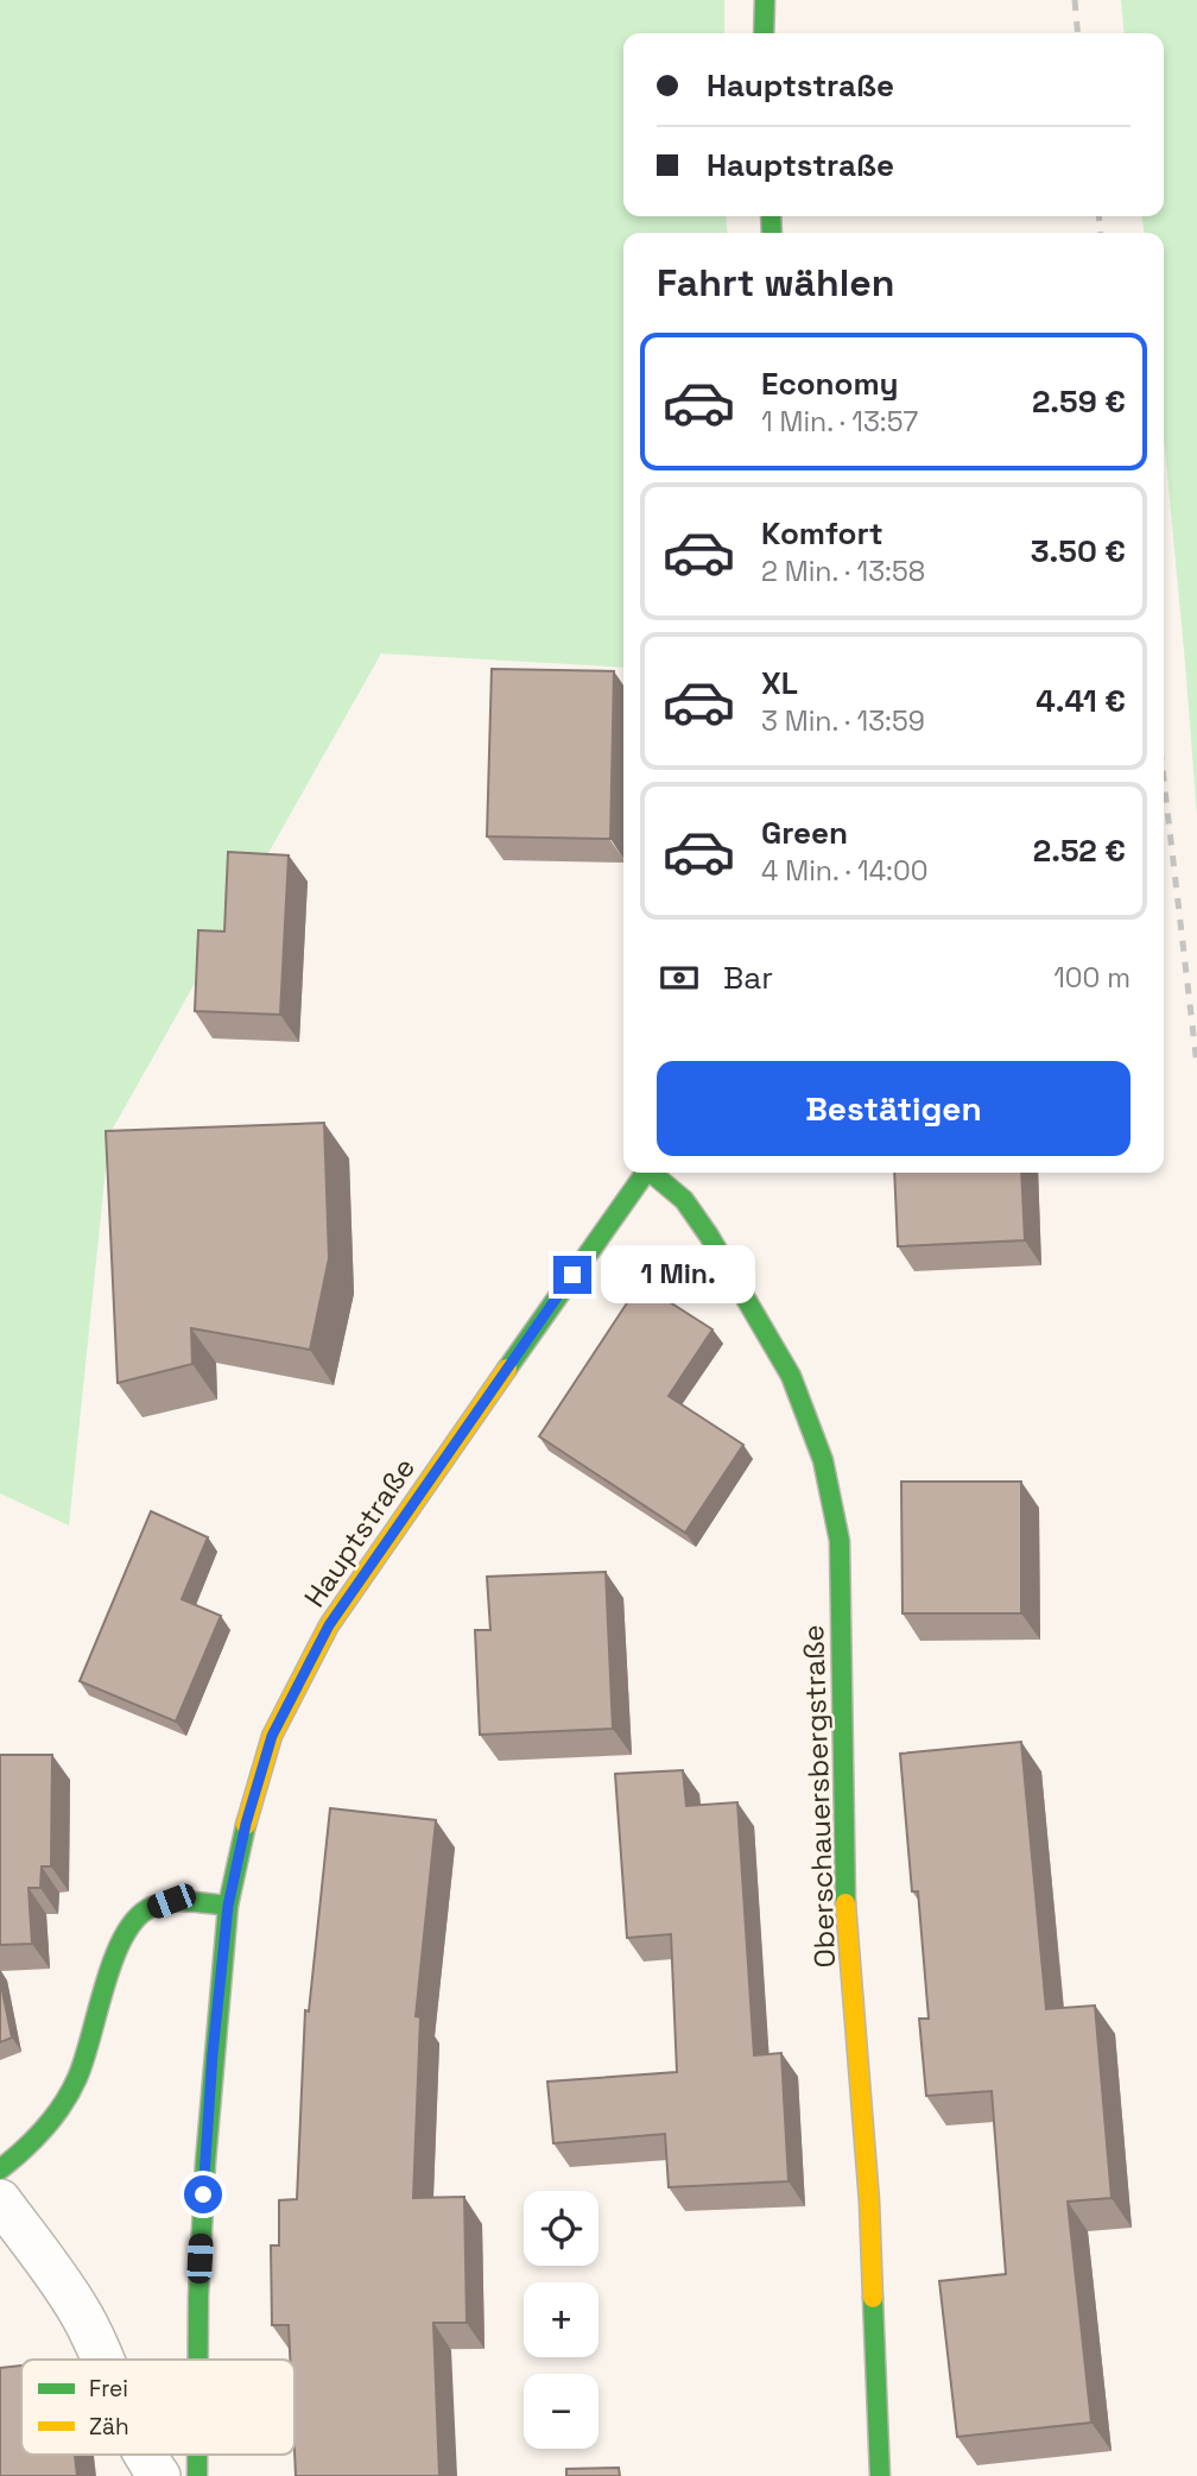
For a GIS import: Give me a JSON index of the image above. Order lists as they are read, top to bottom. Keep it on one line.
{"streets":{"street":["Hauptstraße","Oberschauersbergstraße"]},"legend":["Frei","Zäh"],"page":{"banner":["Hauptstraße","Hauptstraße"],"heading":"Fahrt wählen","list":[{"name":"Economy","note":"1 Min. · 13:57","value":"2.59 €"},{"name":"Komfort","note":"2 Min. · 13:58","value":"3.50 €"},{"name":"XL","note":"3 Min. · 13:59","value":"4.41 €"},{"name":"Green","note":"4 Min. · 14:00","value":"2.52 €"}],"pay":["Bar","100 m"],"buttons":"Bestätigen","bubble":"1 Min.","map_buttons":["+","−"]}}
